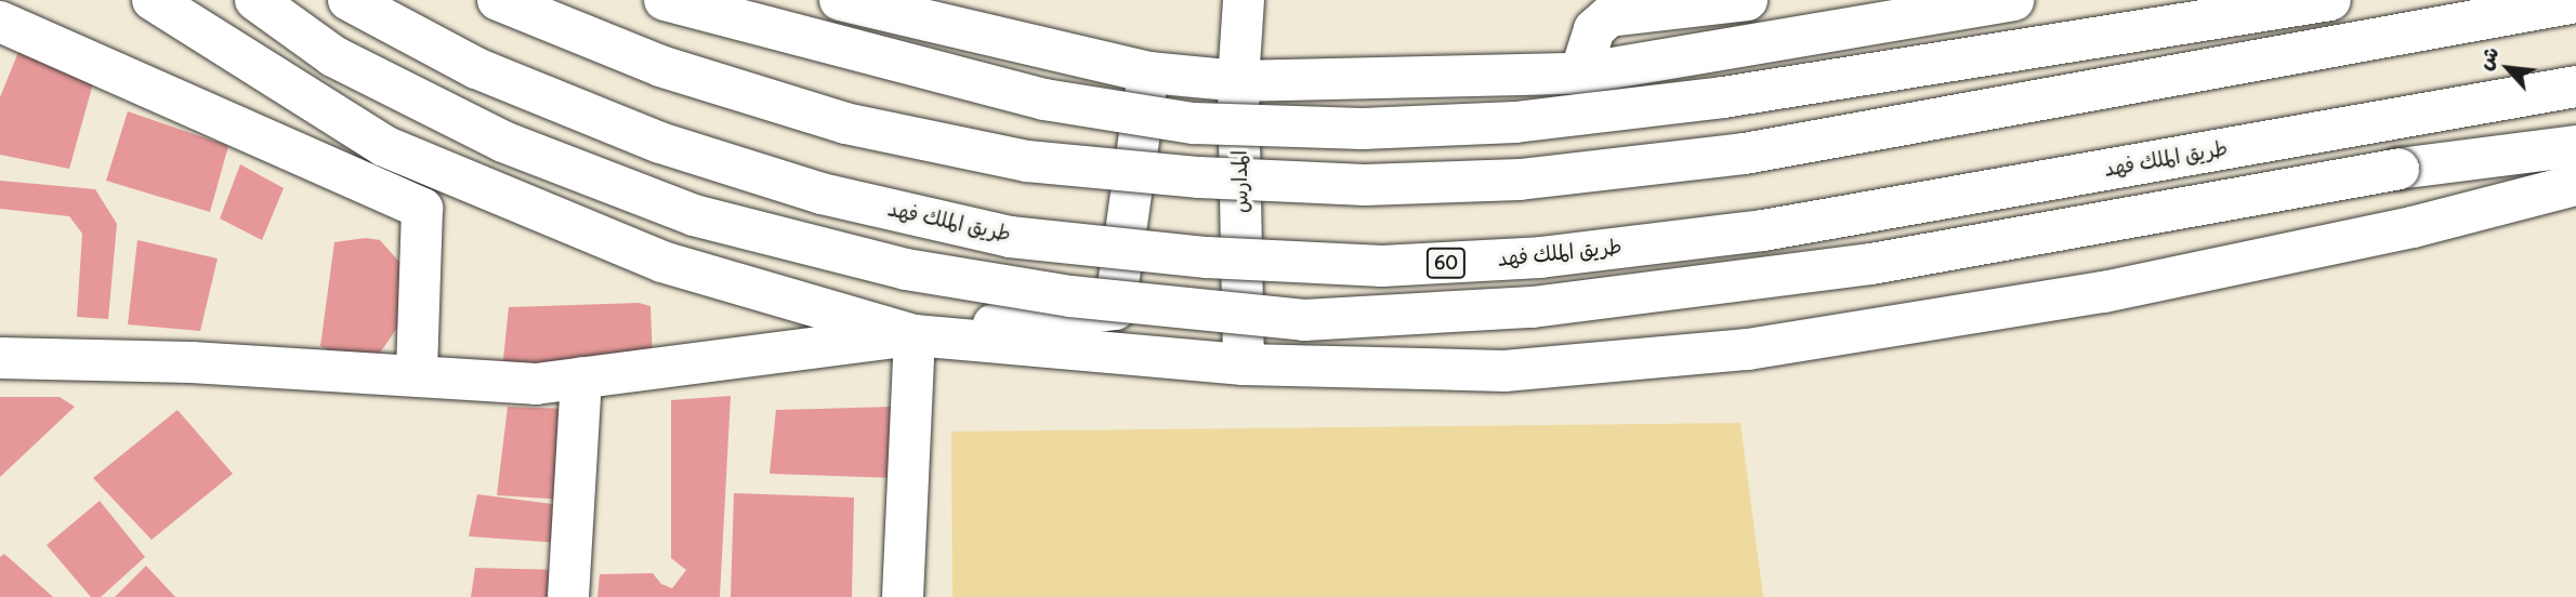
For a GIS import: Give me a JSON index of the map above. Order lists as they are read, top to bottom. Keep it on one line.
{"streets":{"main road":["طريق الملك فهد","المدارس","60"]},"north":"top left"}
